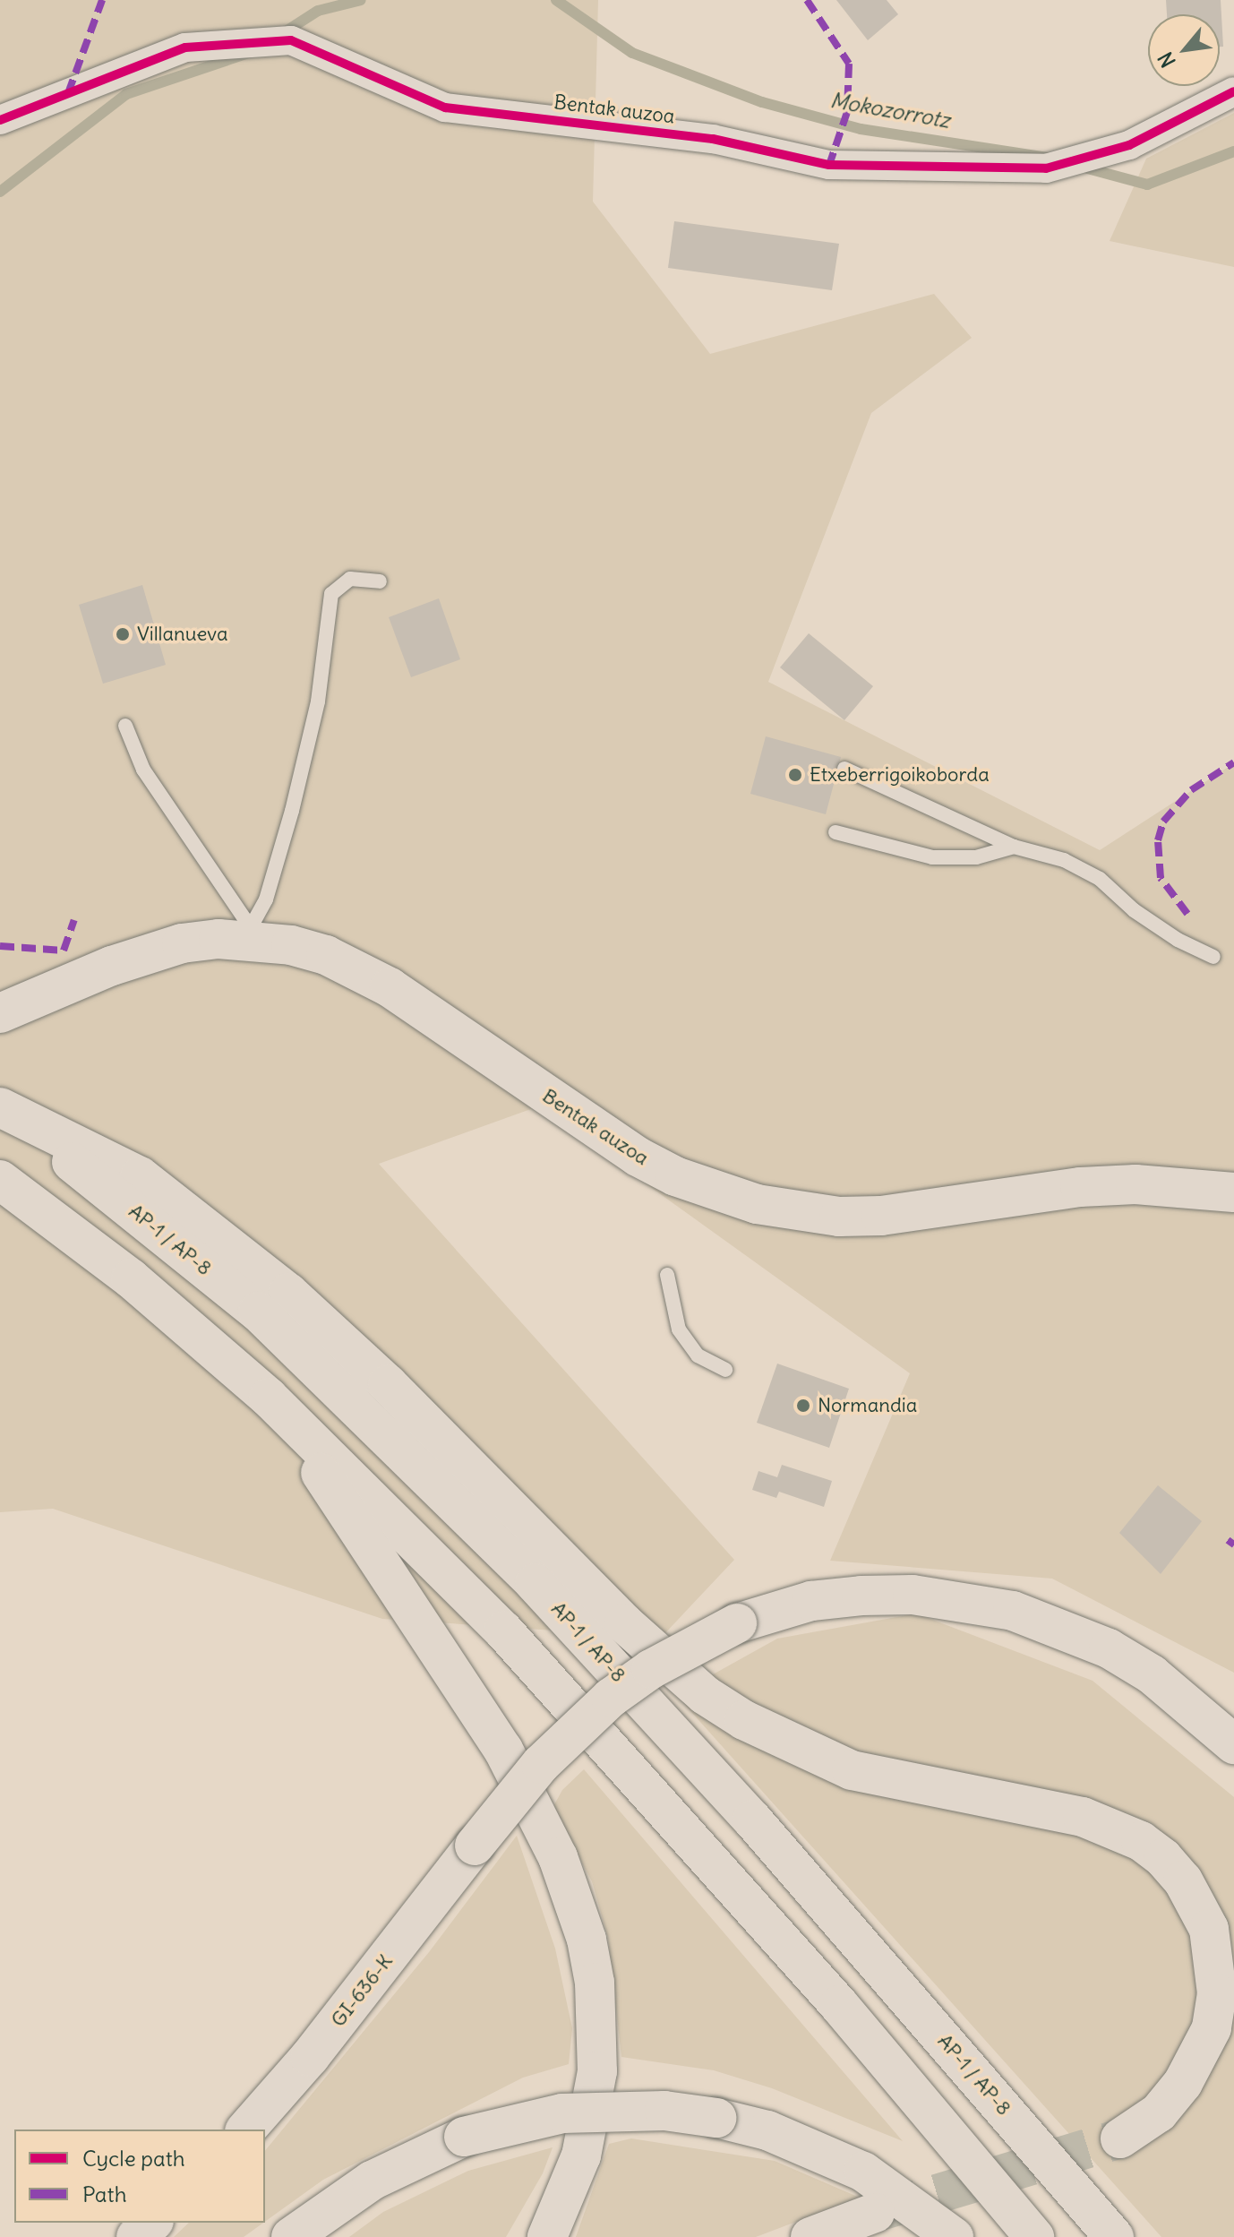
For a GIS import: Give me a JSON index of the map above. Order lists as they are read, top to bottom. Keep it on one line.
{"streets":{"main road":["Bentak auzoa","AP-1 / AP-8","GI-636-K"]},"water":["Mokozorrotz"],"places":["Villanueva","Etxeberrigoikoborda","Normandia"],"legend":["Cycle path","Path"],"north":"bottom left"}
